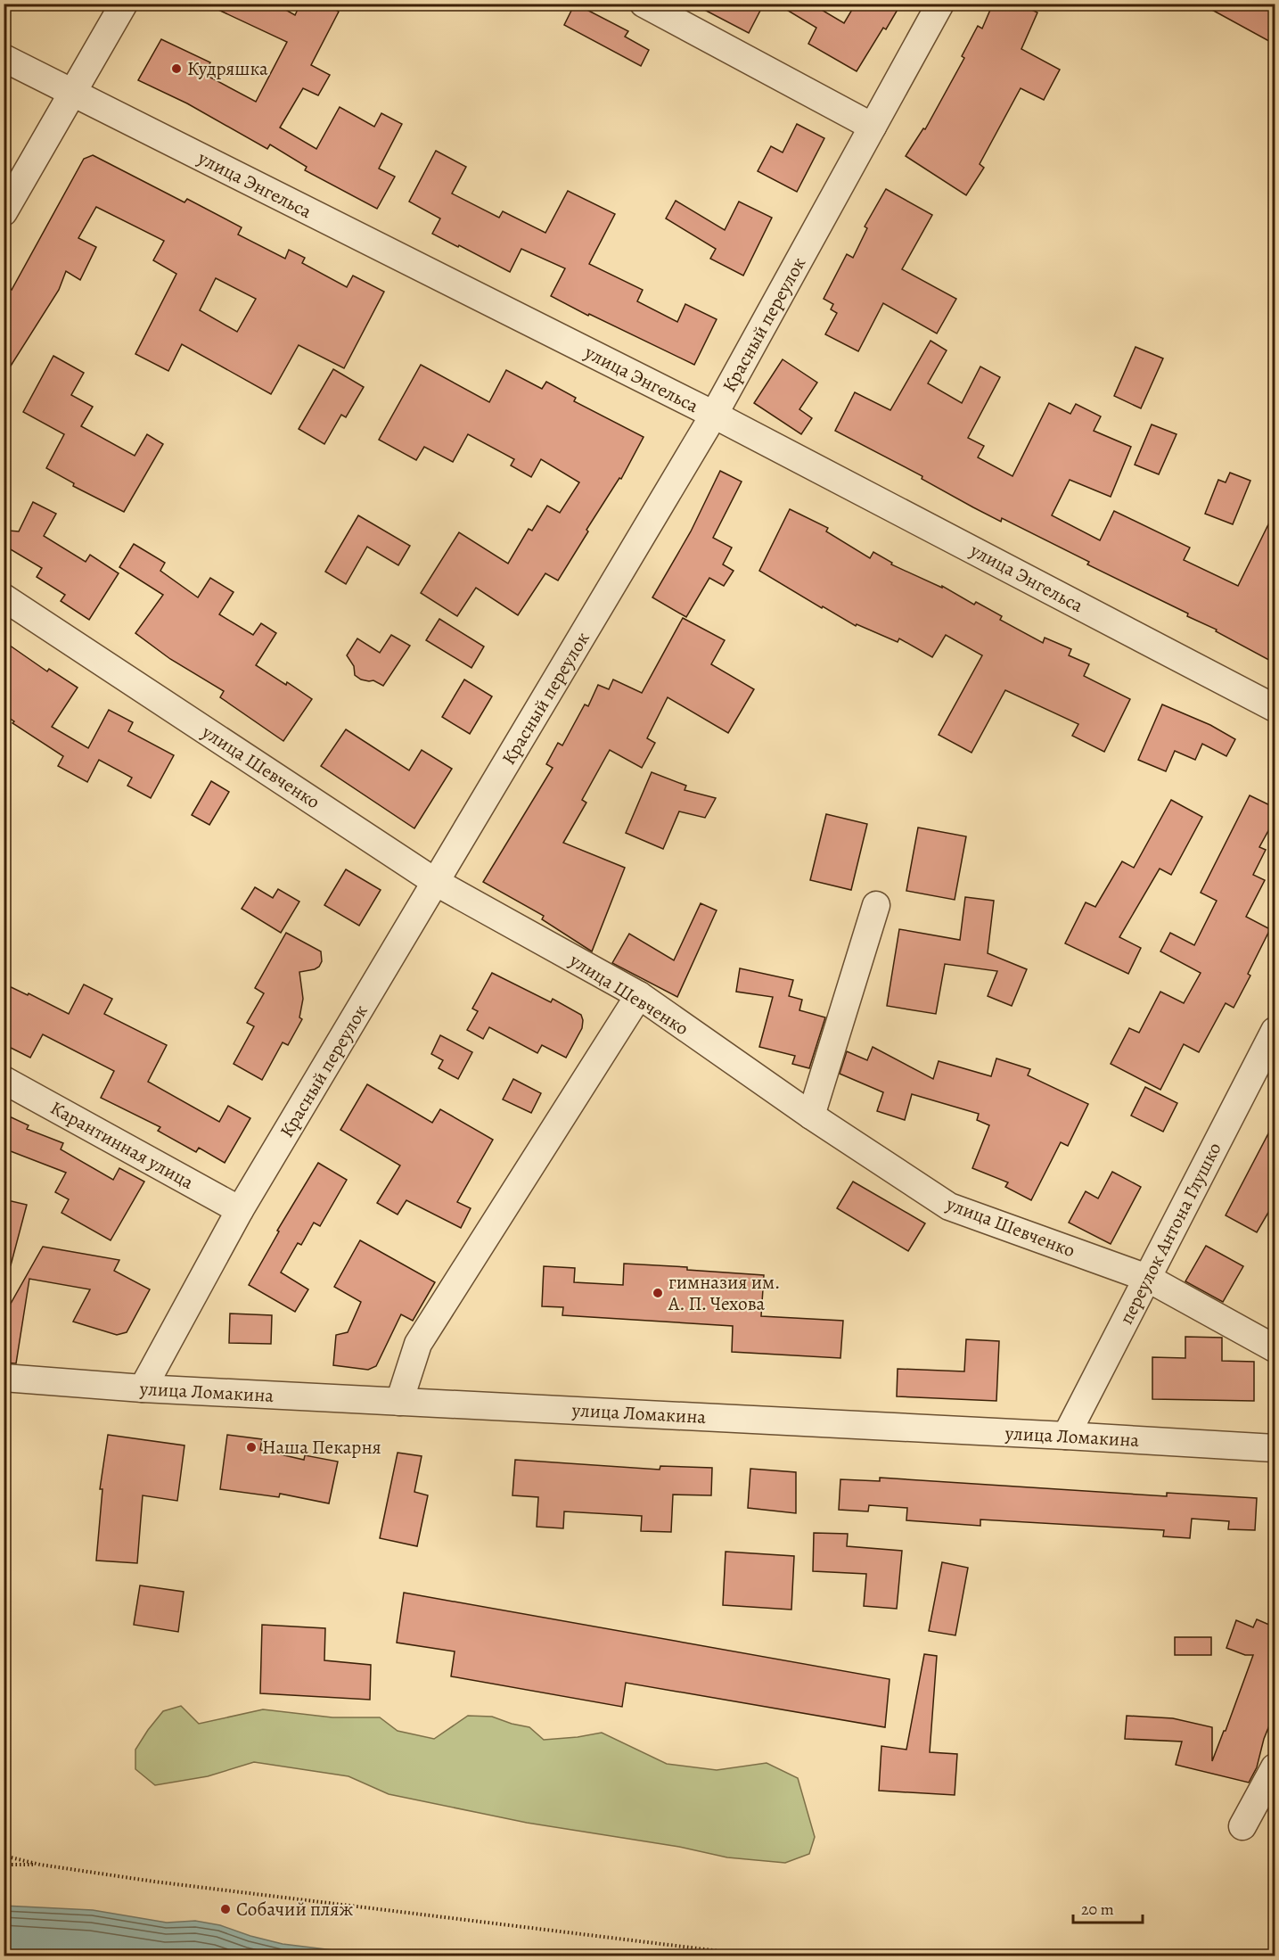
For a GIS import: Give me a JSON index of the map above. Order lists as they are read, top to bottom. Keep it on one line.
{"streets":{"street":["улица Энгельса","Красный переулок","улица Шевченко","Карантинная улица","переулок Антона Глушко","улица Ломакина"]},"crossings":[["улица Энгельса","Красный переулок"],["Красный переулок","улица Шевченко"],["Красный переулок","Карантинная улица"],["Красный переулок","улица Ломакина"],["улица Шевченко","переулок Антона Глушко"],["переулок Антона Глушко","улица Ломакина"]],"places":["Кудряшка","гимназия им. А. П. Чехова","Наша Пекарня","Собачий пляж"],"scale_bar":"20 m"}
